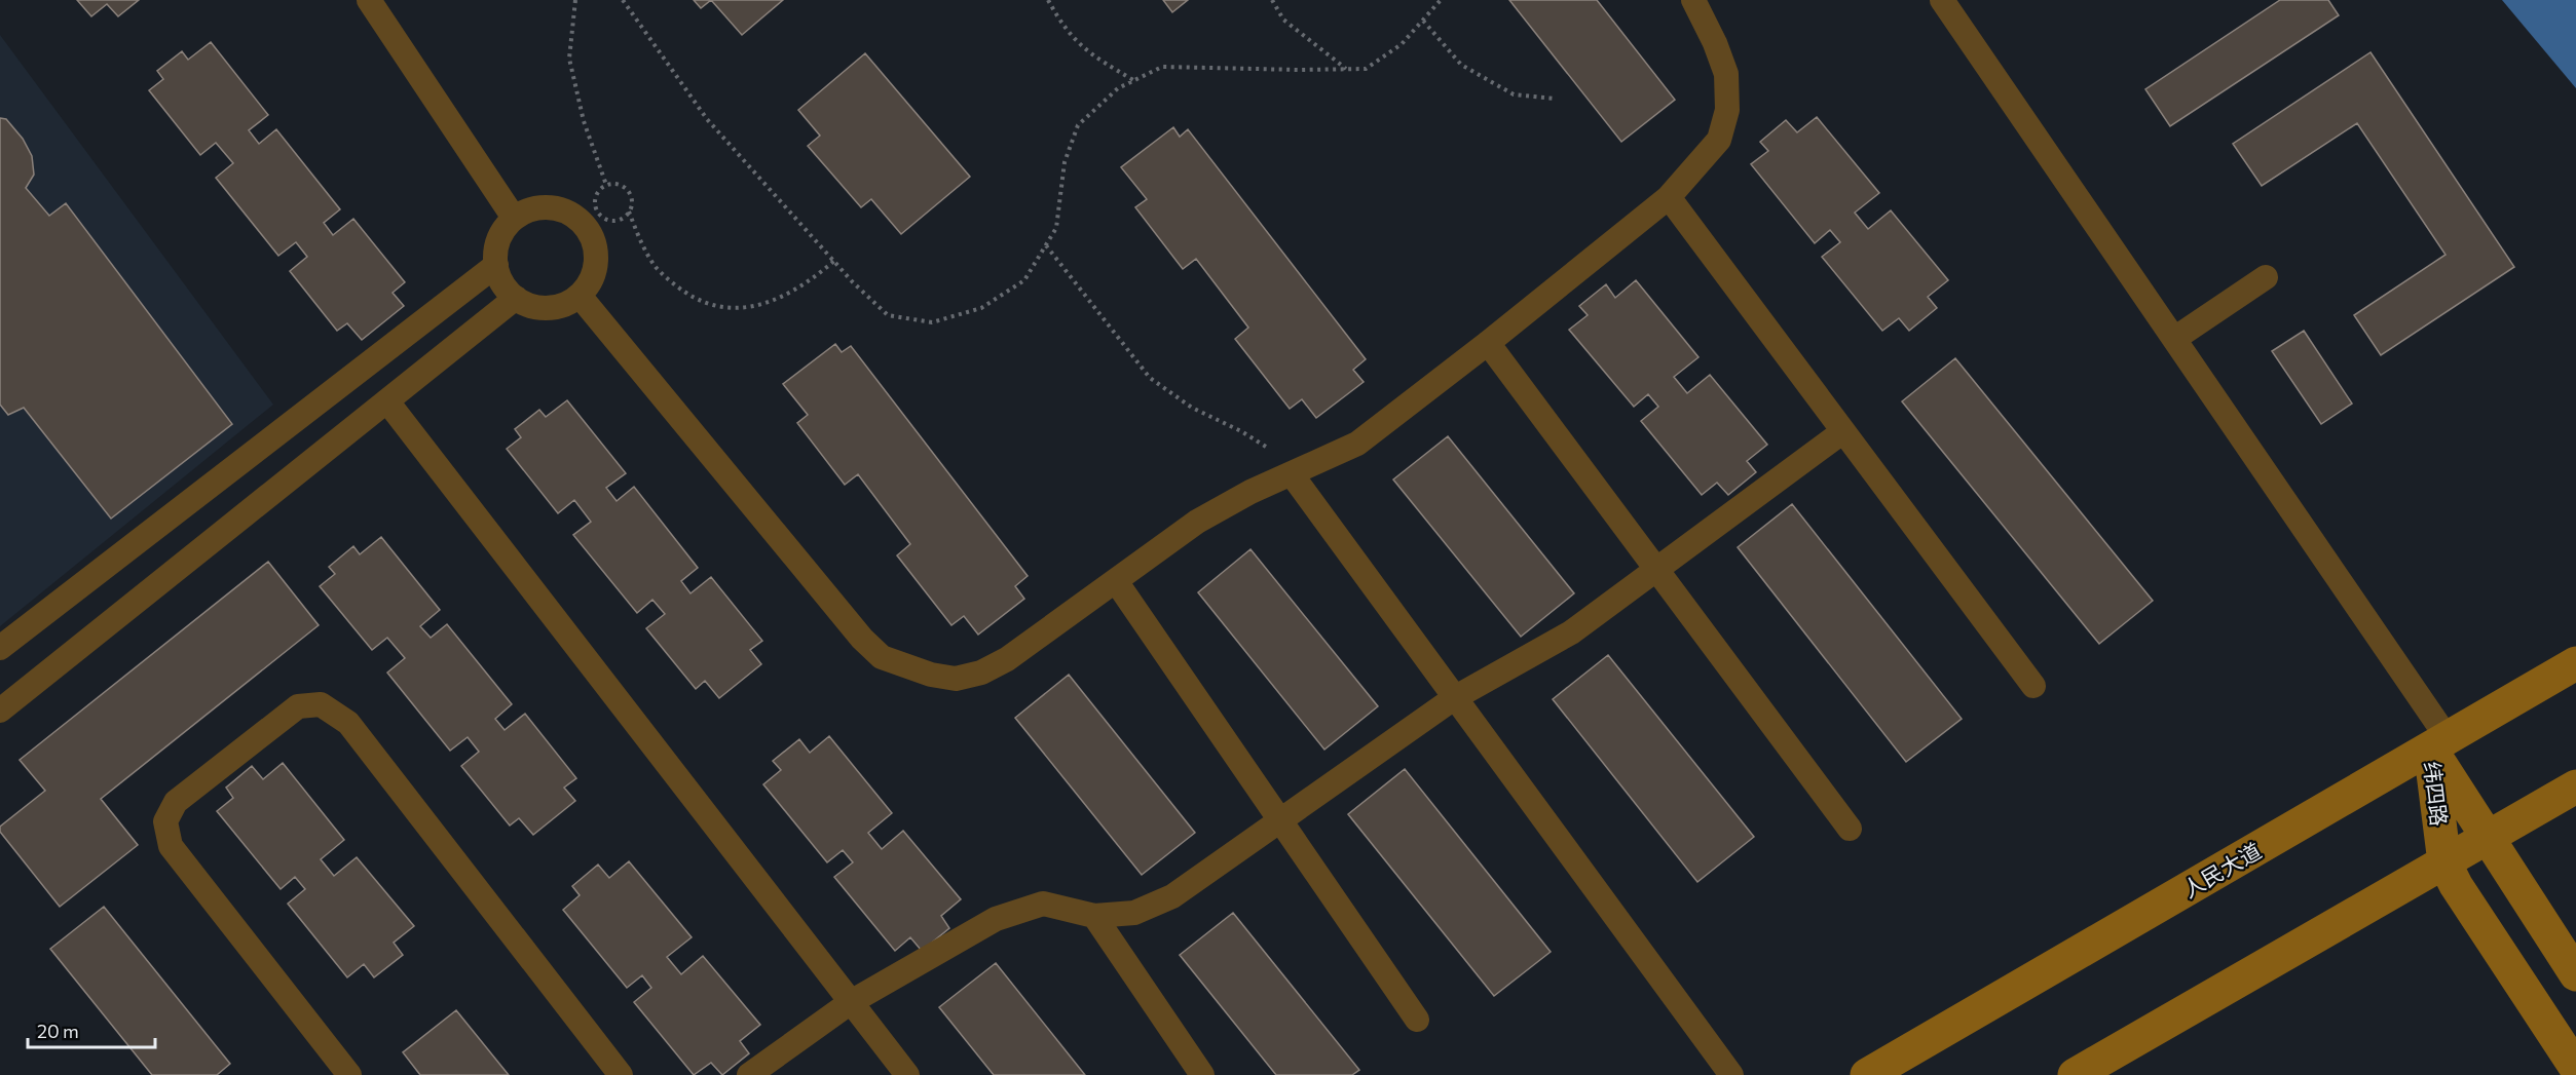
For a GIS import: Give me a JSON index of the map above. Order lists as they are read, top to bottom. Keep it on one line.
{"streets":{"street":["纬四路","人民大道"]},"crossings":[["纬四路","人民大道"]],"scale_bar":"20 m"}
